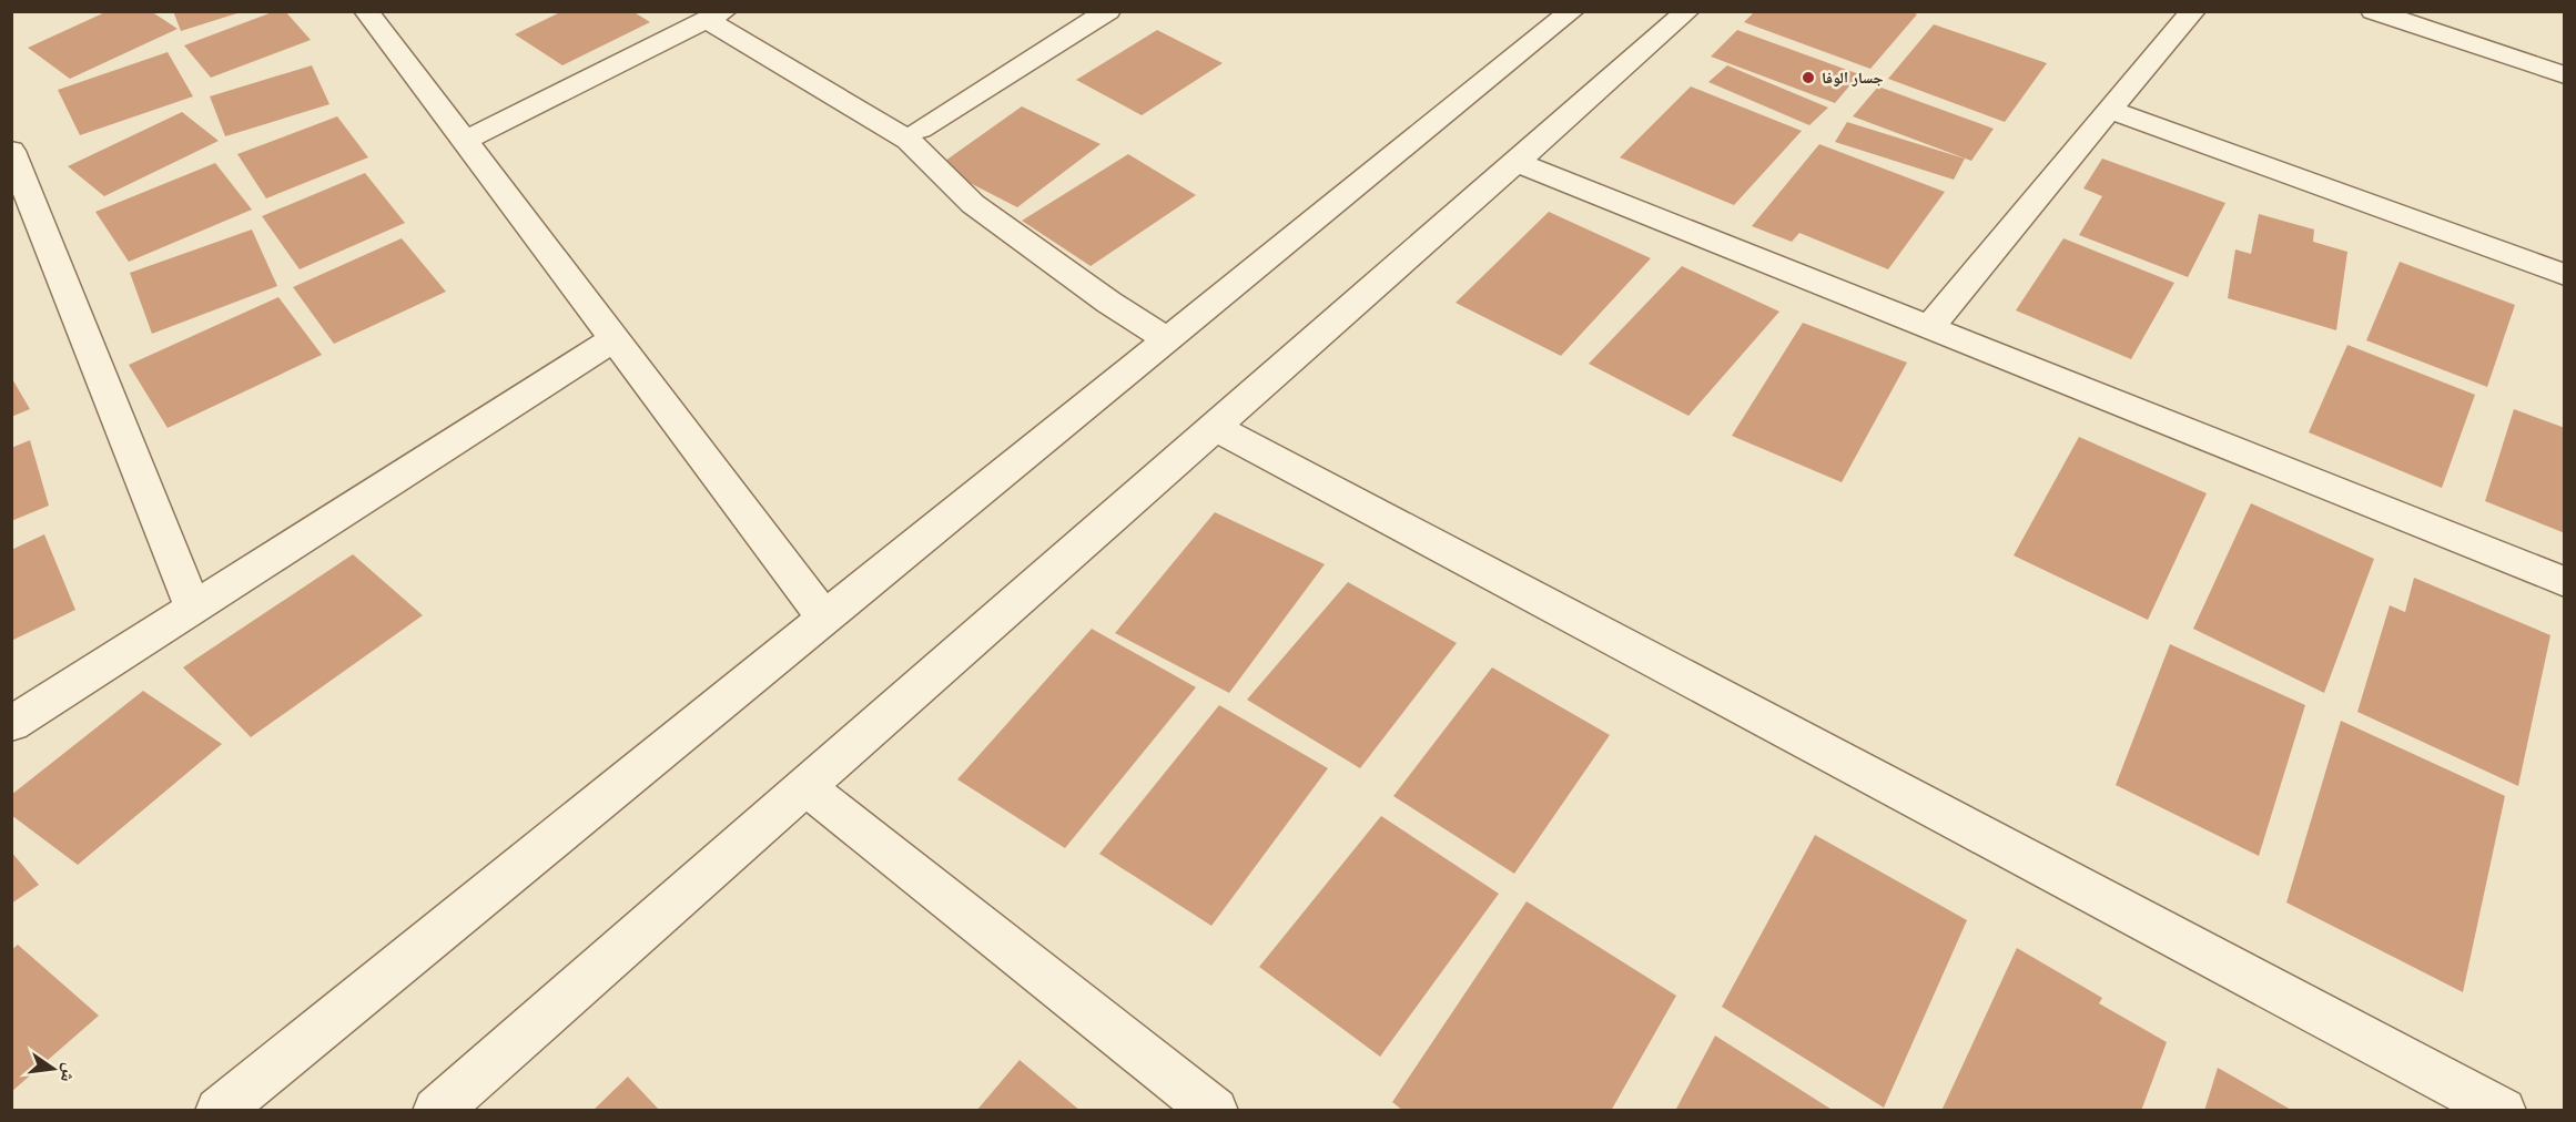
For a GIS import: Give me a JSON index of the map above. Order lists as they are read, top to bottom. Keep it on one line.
{"places":["جسار الوفا"],"north":"right"}
